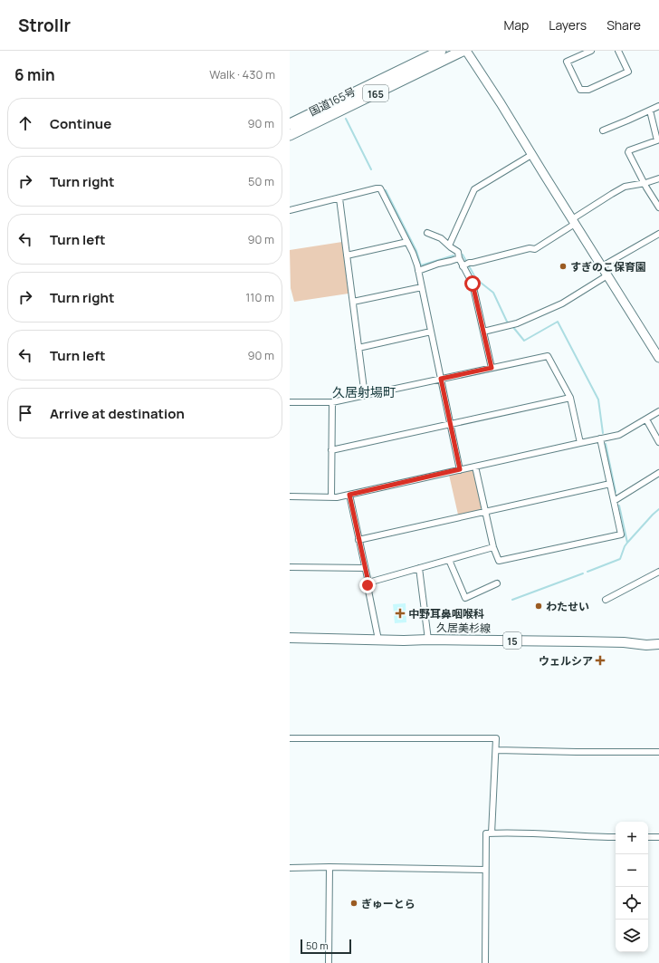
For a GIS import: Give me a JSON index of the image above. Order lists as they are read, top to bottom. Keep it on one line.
{"streets":{"highway":["165","国道165号"],"main road":["久居美杉線","15"]},"districts":["久居射場町"],"places":{"other":["すぎのこ保育園","わたせい","ぎゅーとら"],"health":["中野耳鼻咽喉科","ウェルシア"]},"scale_bar":"50 m","page":{"header":"Strollr","nav":["Map","Layers","Share"],"heading":["6 min","Walk · 430 m"],"list":[["Continue","90 m"],["Turn right","50 m"],["Turn left","90 m"],["Turn right","110 m"],["Turn left","90 m"],"Arrive at destination"],"map_buttons":["+","−"],"scale":"50 m"}}
